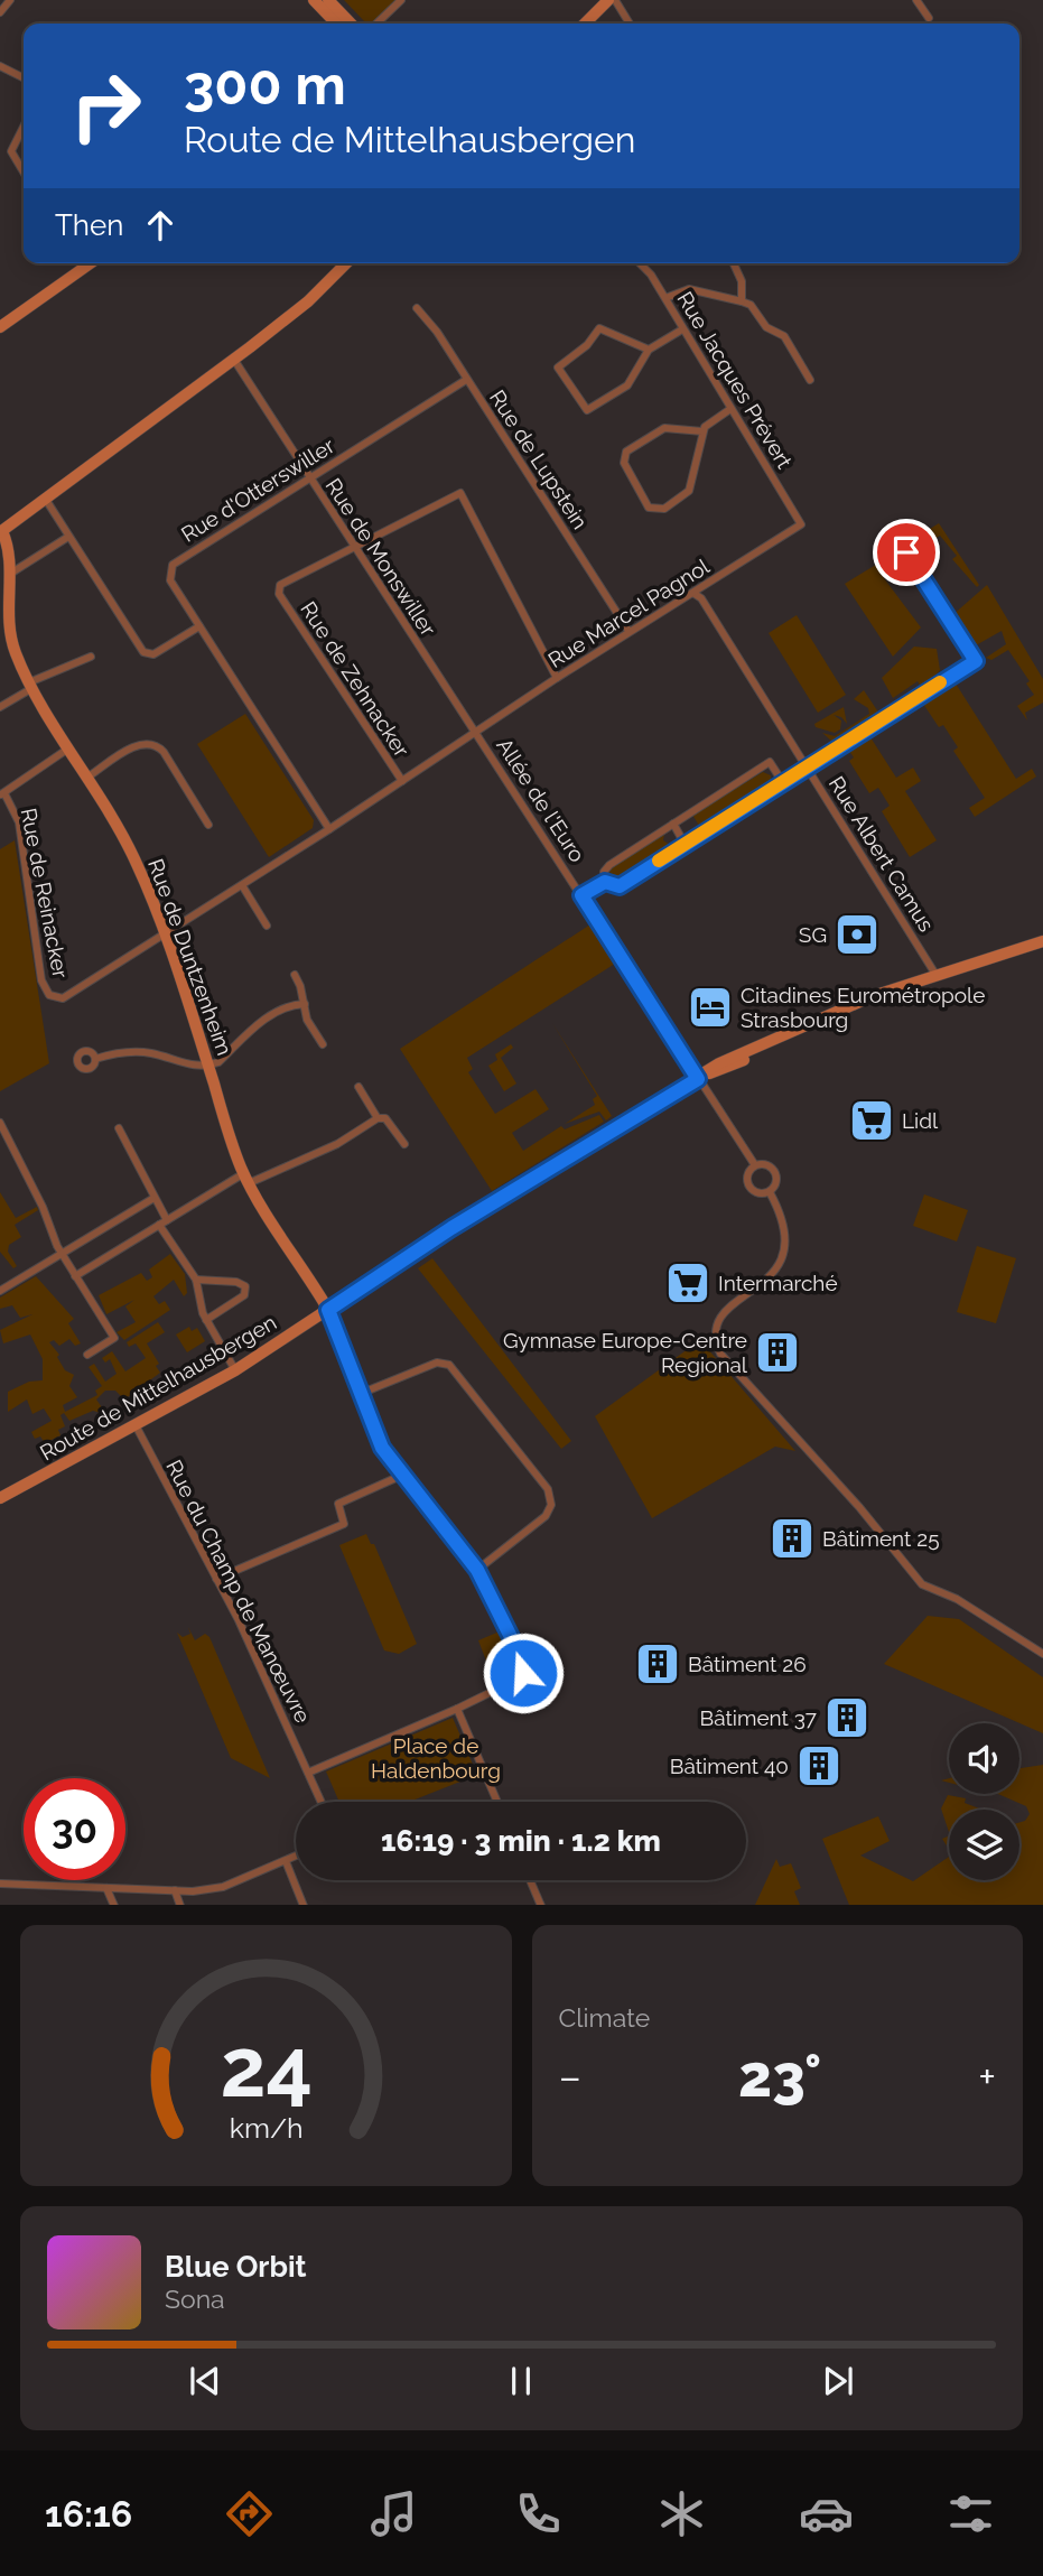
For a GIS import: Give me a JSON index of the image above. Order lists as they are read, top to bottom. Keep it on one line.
{"streets":{"main road":["Rue de Duntzenheim","Route de Mittelhausbergen"],"street":["Rue Jacques Prévert","Rue de Lupstein","Rue d'Otterswiller","Rue de Monswiller","Rue Marcel Pagnol","Rue de Zehnacker","Allée de l'Euro","Rue Albert Camus","Rue de Reinacker","Rue du Champ de Manœuvre"]},"crossings":[["Rue Jacques Prévert","Rue Marcel Pagnol"],["Rue de Lupstein","Rue d'Otterswiller"],["Rue de Lupstein","Rue Marcel Pagnol"],["Rue d'Otterswiller","Rue de Monswiller"],["Rue d'Otterswiller","Rue Marcel Pagnol"],["Rue de Monswiller","Rue Marcel Pagnol"],["Rue de Monswiller","Rue de Zehnacker"],["Rue de Monswiller","Allée de l'Euro"],["Rue Marcel Pagnol","Rue de Zehnacker"],["Rue Marcel Pagnol","Allée de l'Euro"],["Rue Marcel Pagnol","Rue Albert Camus"],["Rue Marcel Pagnol","Rue de Reinacker"],["Rue Marcel Pagnol","Rue de Duntzenheim"],["Allée de l'Euro","Route de Mittelhausbergen"],["Rue Albert Camus","Route de Mittelhausbergen"],["Rue de Duntzenheim","Route de Mittelhausbergen"],["Route de Mittelhausbergen","Rue du Champ de Manœuvre"]],"parks":["Place de Haldenbourg"],"places":{"bank":["SG"],"hotel":["Citadines Eurométropole Strasbourg"],"supermarket":["Lidl","Intermarché"],"building":["Gymnase Europe-Centre Regional","Bâtiment 25","Bâtiment 26","Bâtiment 37","Bâtiment 40"]},"page":{"turn":["300 m","Route de Mittelhausbergen"],"then":"Then","limit":"30","trip":"16:19 · 3 min · 1.2 km","tile":"Climate","heat":["−","23°","+"],"song":["Blue Orbit","Sona"],"tabs":"16:16","gauge":["24","km/h"]}}
